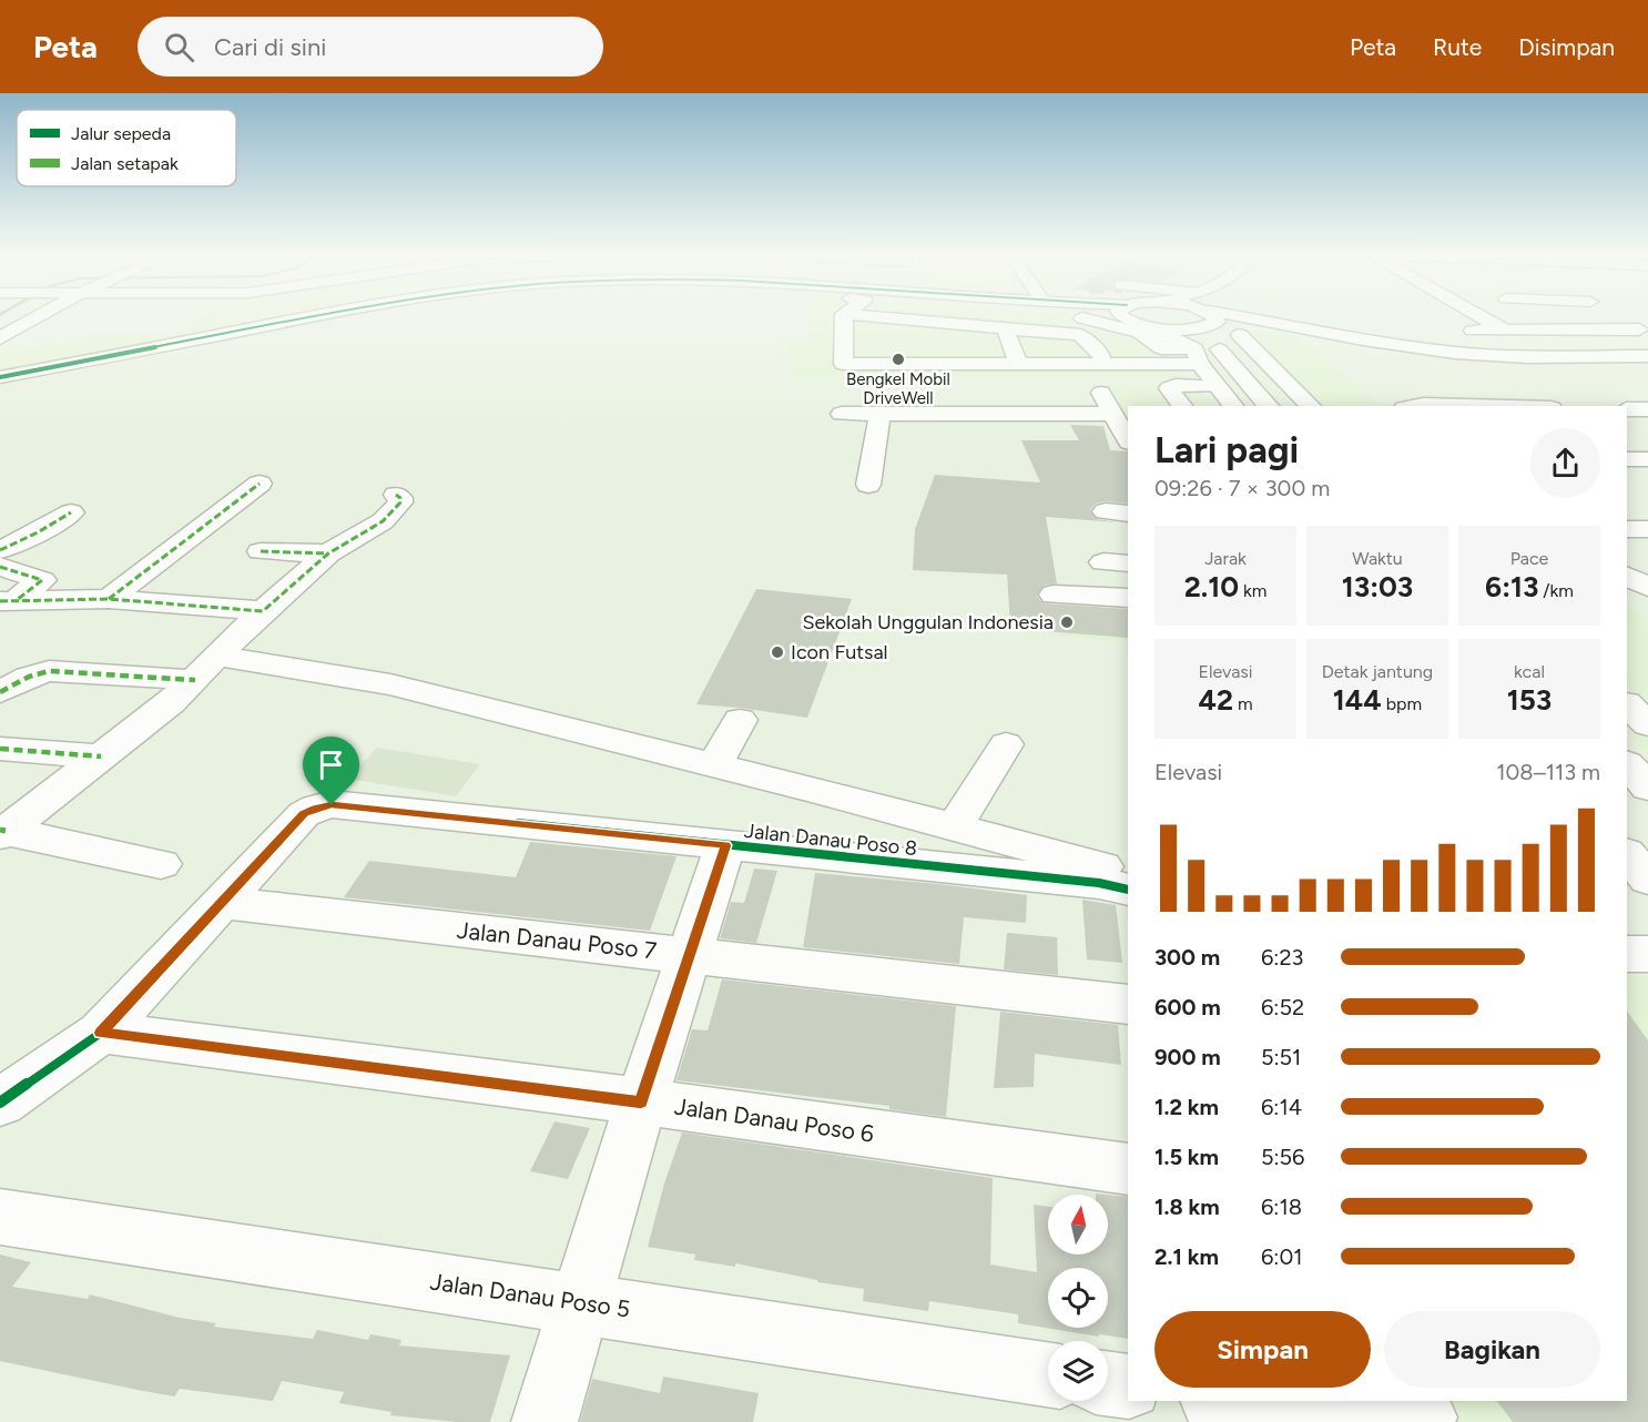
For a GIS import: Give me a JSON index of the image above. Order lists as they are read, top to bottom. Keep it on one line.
{"streets":{"street":["Jalan Danau Poso 8","Jalan Danau Poso 7","Jalan Danau Poso 6","Jalan Danau Poso 5"]},"crossings":[["Jalan Danau Poso 8","Jalan Danau Poso 7"]],"places":["Bengkel Mobil DriveWell","Sekolah Unggulan Indonesia","Icon Futsal"],"legend":["Jalur sepeda","Jalan setapak"],"north":"top","page":{"header":"Peta","search":"Cari di sini","nav":["Peta","Rute","Disimpan"],"heading":["Lari pagi","09:26 · 7 × 300 m"],"stats":[["Jarak","2.10 km"],["Waktu","13:03"],["Pace","6:13 /km"],["Elevasi","42 m"],["Detak jantung","144 bpm"],["kcal","153"]],"chart":["Elevasi","108–113 m"],"list":[{"name":"300 m","note":"6:23"},{"name":"600 m","note":"6:52"},{"name":"900 m","note":"5:51"},{"name":"1.2 km","note":"6:14"},{"name":"1.5 km","note":"5:56"},{"name":"1.8 km","note":"6:18"},{"name":"2.1 km","note":"6:01"}],"buttons":["Simpan","Bagikan"]}}
